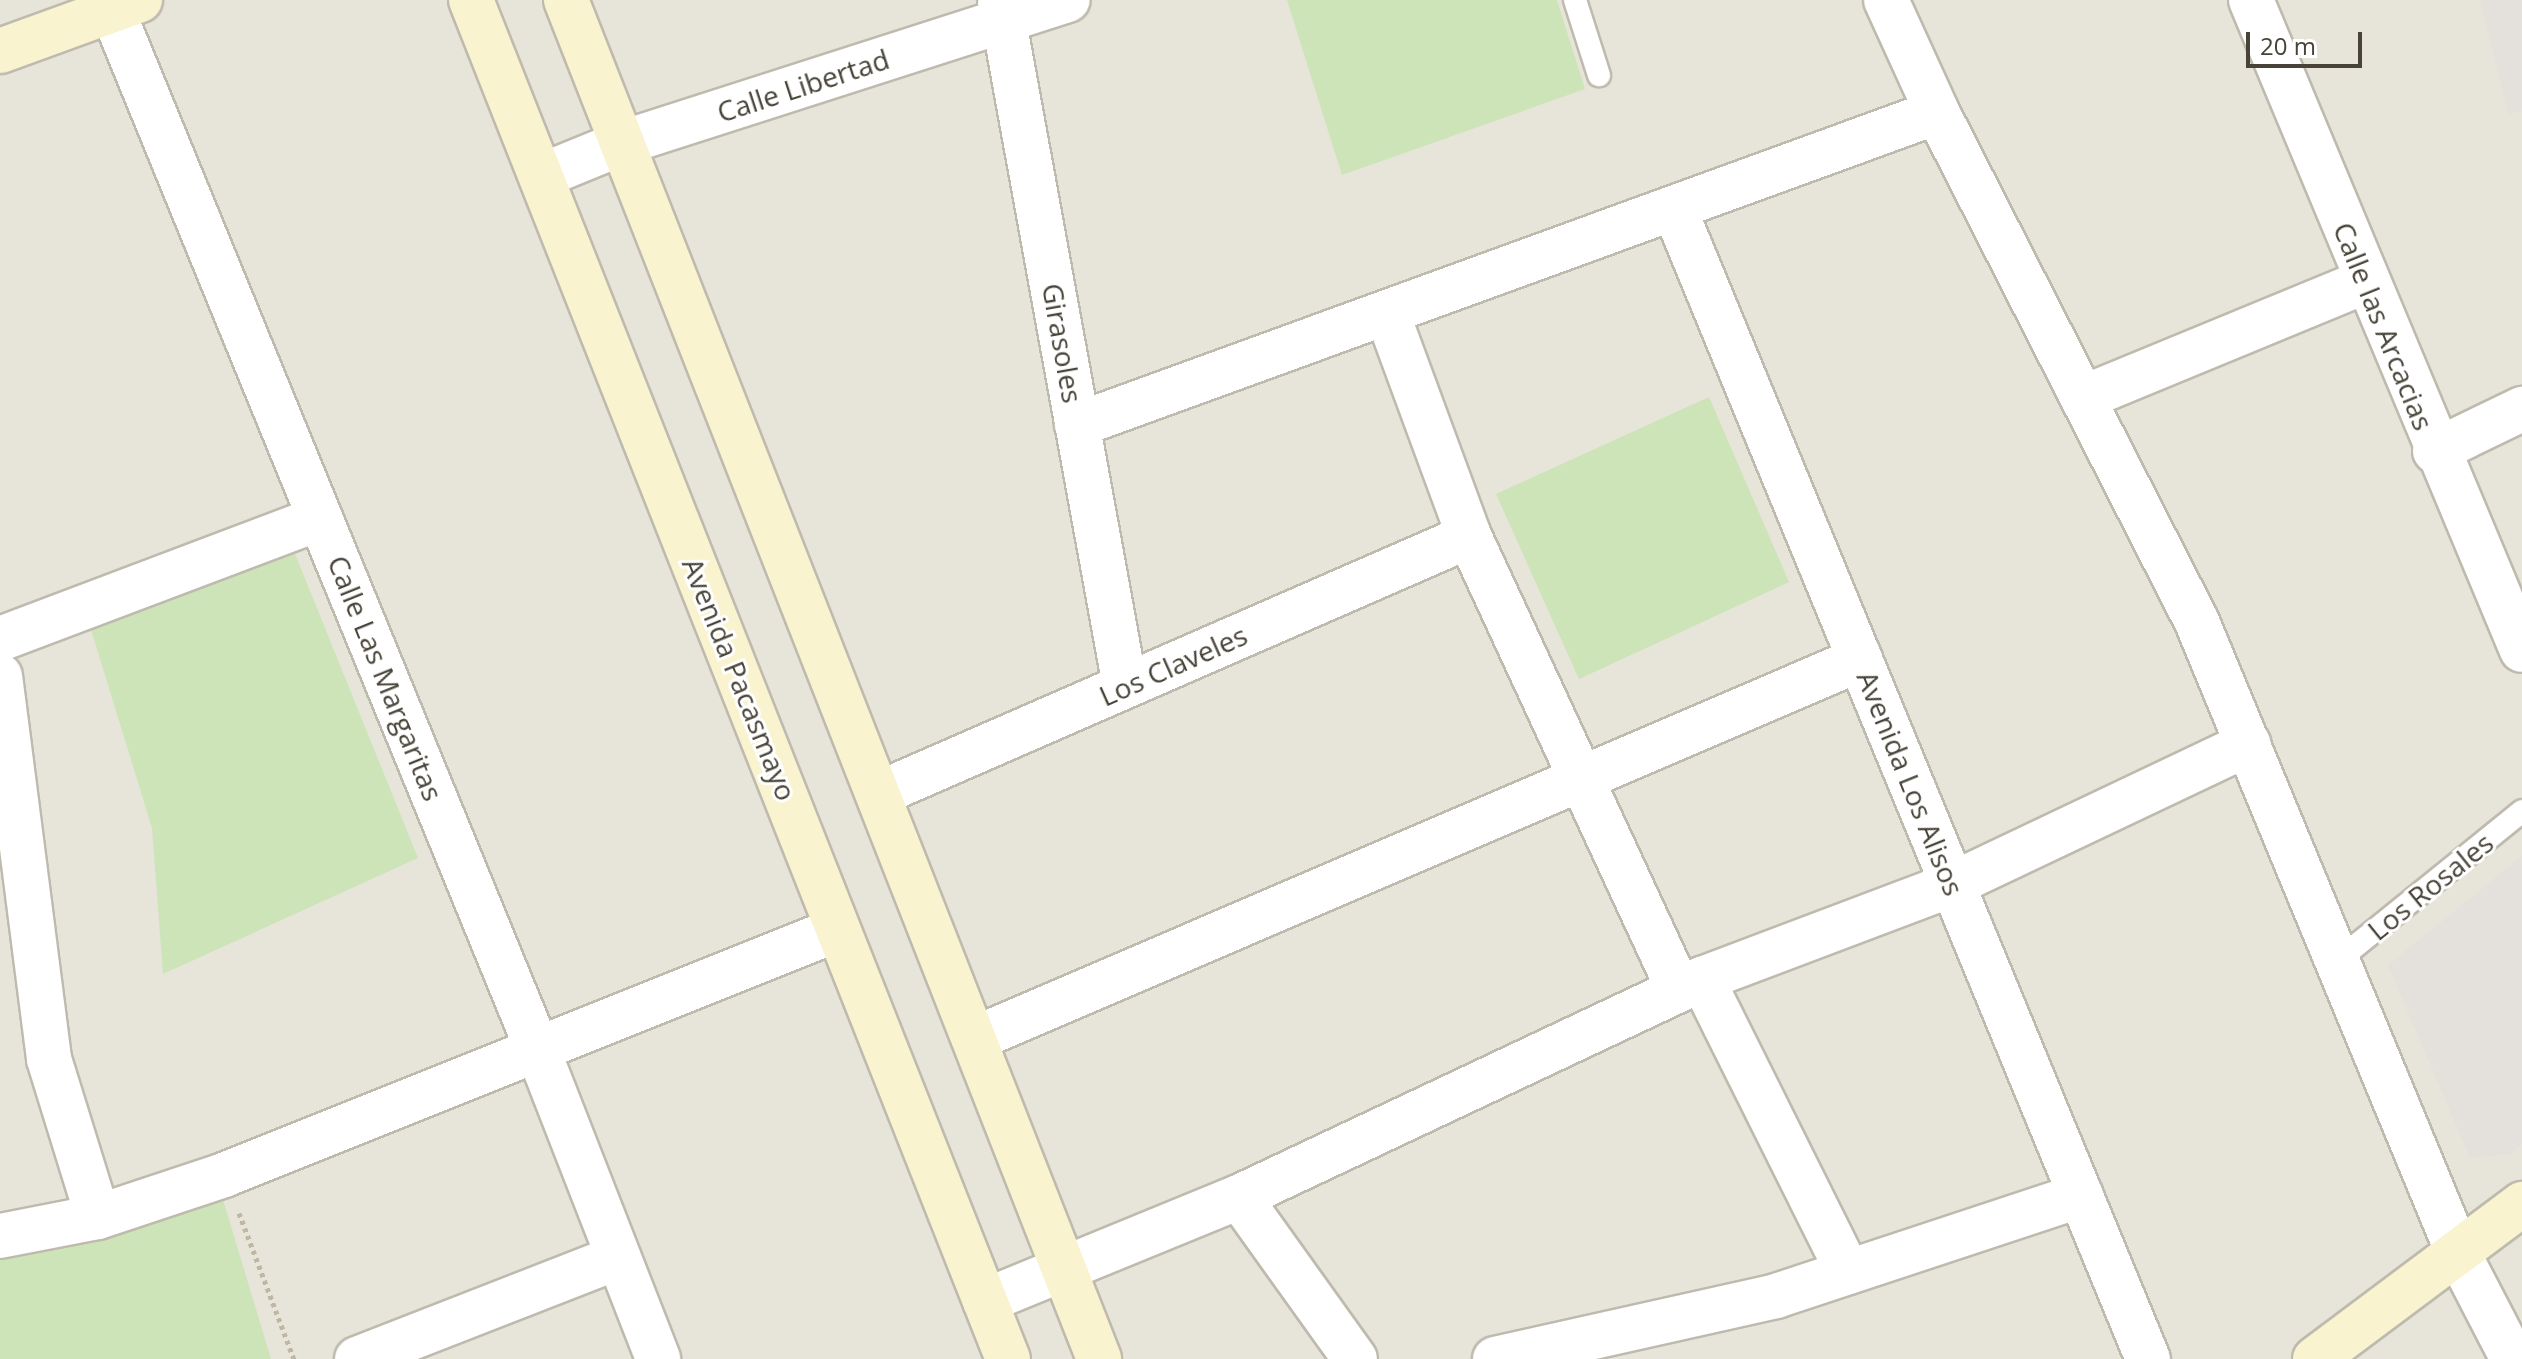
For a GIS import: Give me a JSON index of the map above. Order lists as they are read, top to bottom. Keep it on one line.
{"streets":{"main road":["Avenida Pacasmayo"],"street":["Calle Libertad","Calle las Arcacias","Girasoles","Los Claveles","Calle Las Margaritas","Avenida Los Alisos"],"lane":["Los Rosales"]},"crossings":[["Calle Libertad","Girasoles"],["Calle Libertad","Avenida Pacasmayo"],["Girasoles","Los Claveles"]],"scale_bar":"20 m"}
